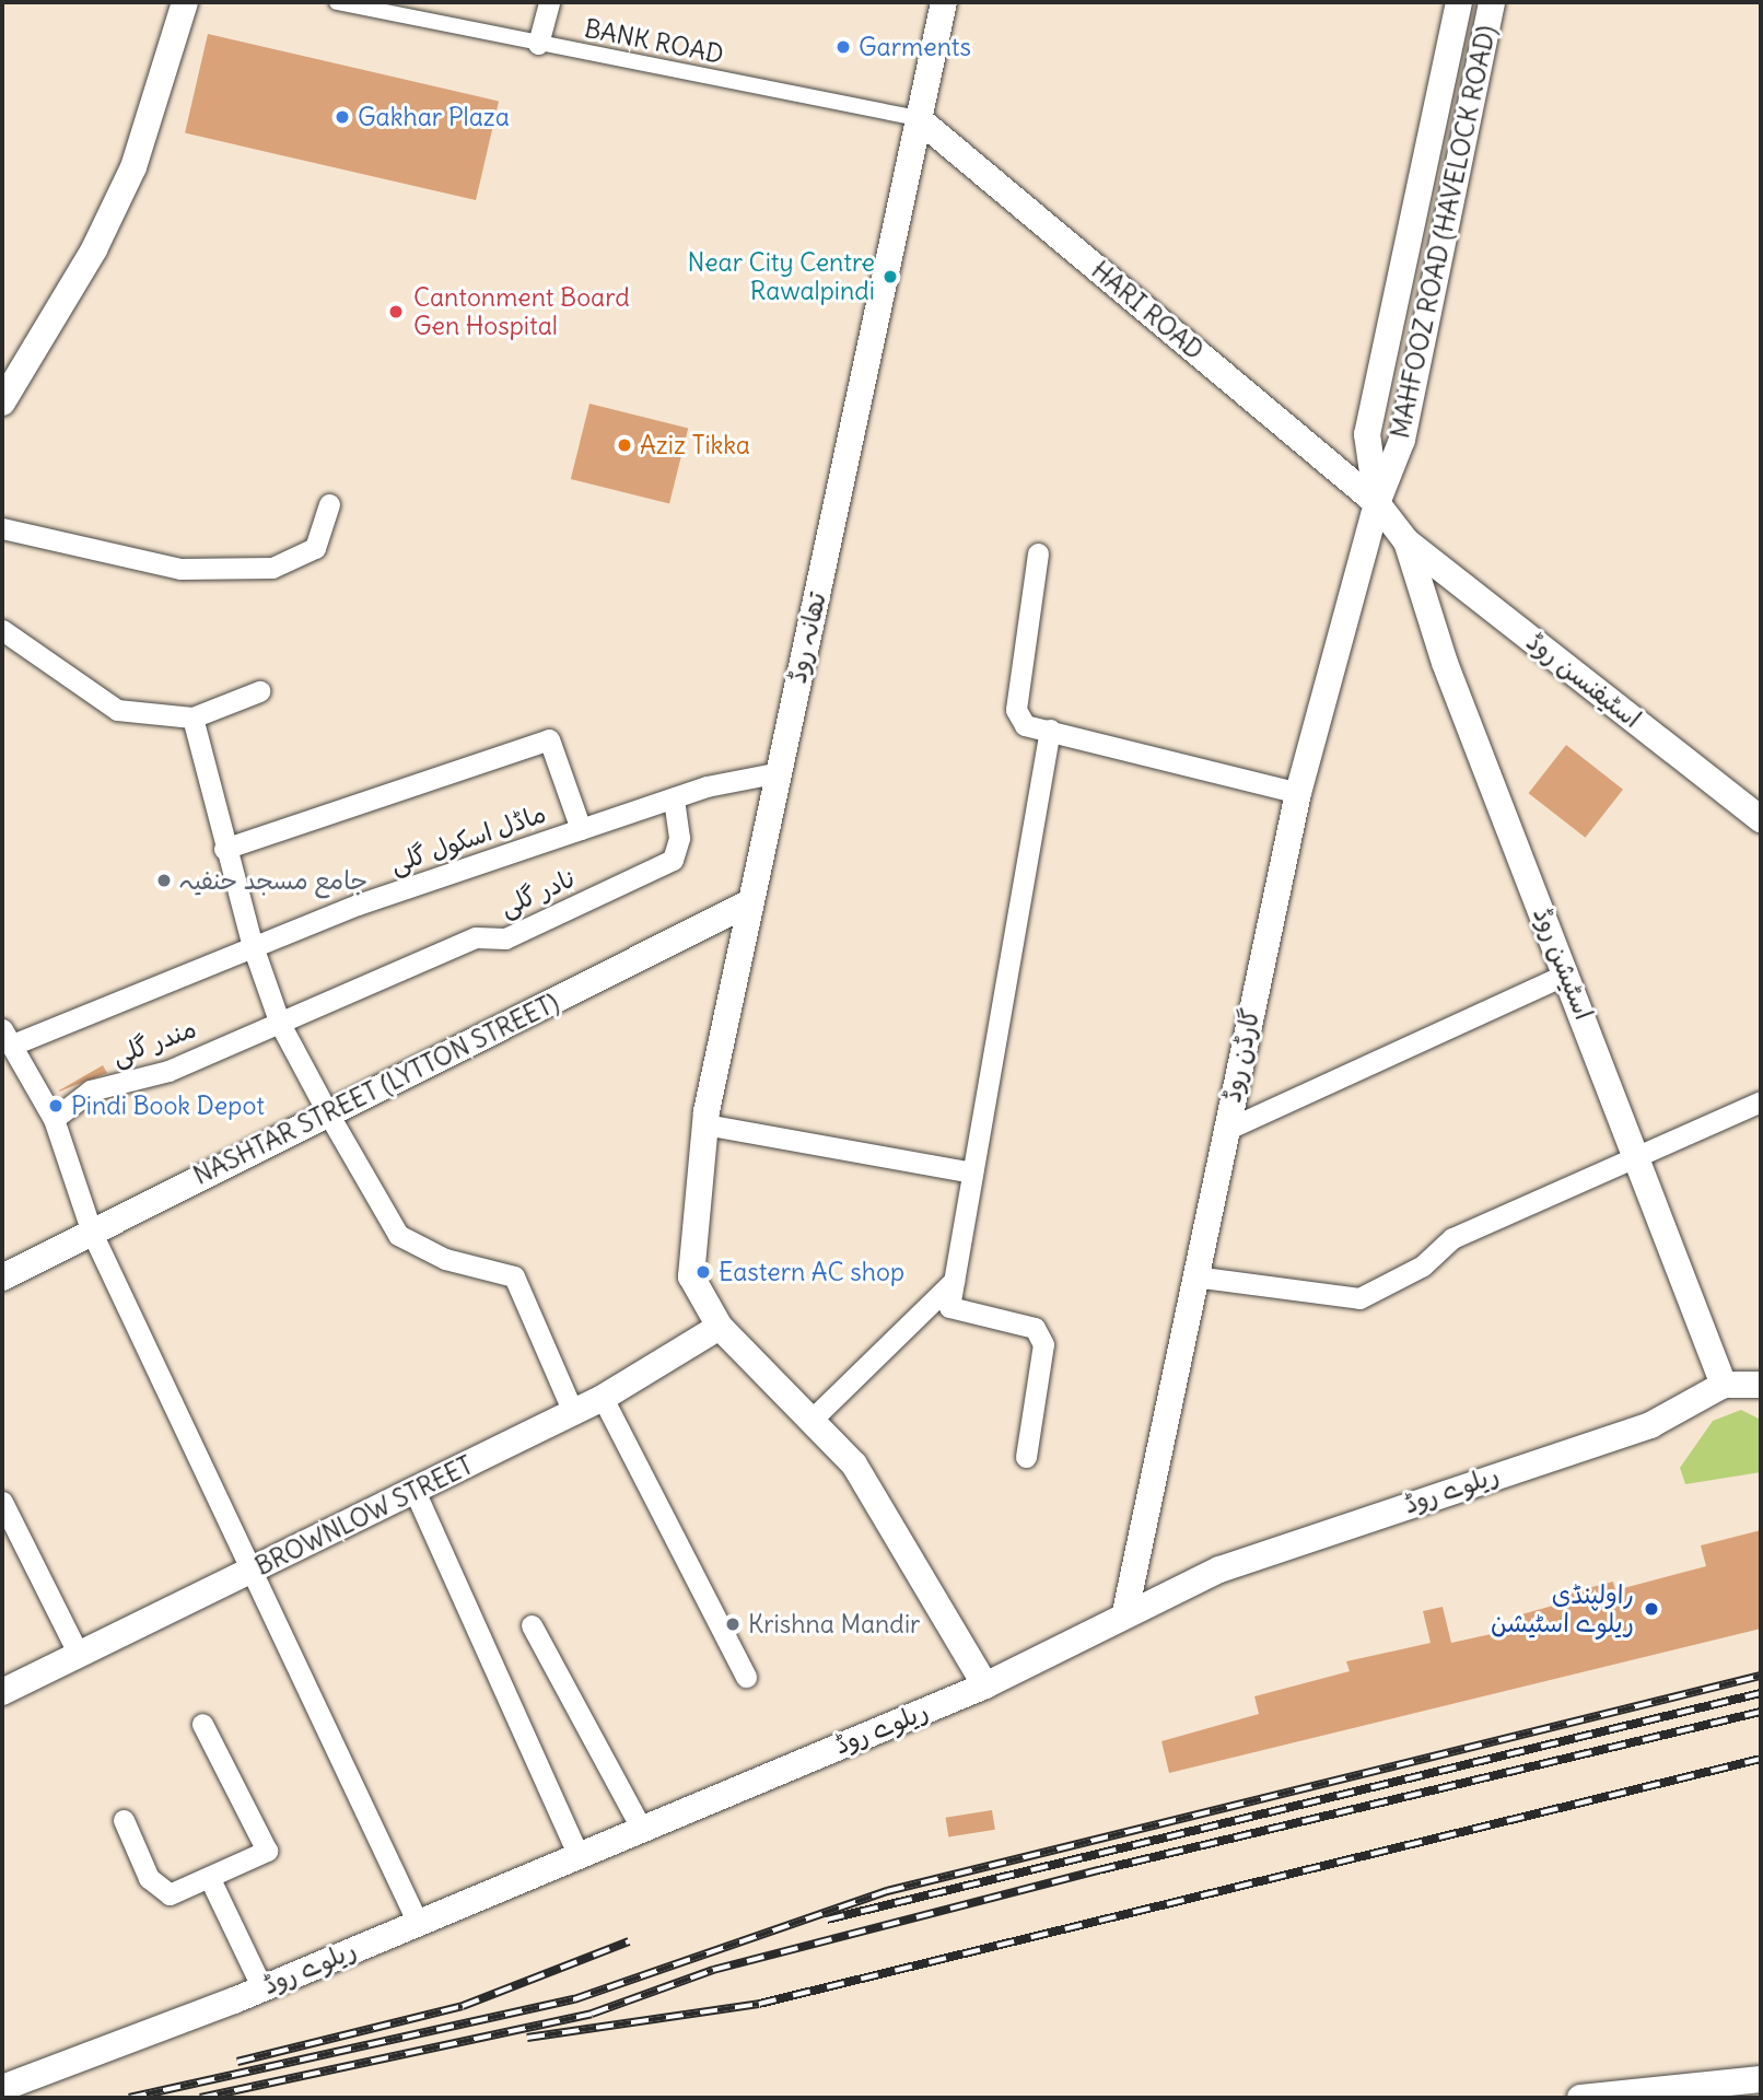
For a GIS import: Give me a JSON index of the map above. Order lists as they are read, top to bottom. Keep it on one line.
{"streets":{"street":["BANK ROAD","MAHFOOZ ROAD (HAVELOCK ROAD)","HARI ROAD","تھانہ روڈ","اسٹیفنسن روڈ","ماڈل اسکول گلی","نادر گلی","اسٹیشن روڈ","مندر گلی","گارڈن روڈ","NASHTAR STREET (LYTTON STREET)","ریلوے روڈ","BROWNLOW STREET"]},"crossings":[["BANK ROAD","HARI ROAD"],["BANK ROAD","تھانہ روڈ"],["MAHFOOZ ROAD (HAVELOCK ROAD)","HARI ROAD"],["MAHFOOZ ROAD (HAVELOCK ROAD)","گارڈن روڈ"],["HARI ROAD","تھانہ روڈ"],["HARI ROAD","اسٹیفنسن روڈ"],["HARI ROAD","اسٹیشن روڈ"],["HARI ROAD","گارڈن روڈ"],["تھانہ روڈ","ماڈل اسکول گلی"],["تھانہ روڈ","NASHTAR STREET (LYTTON STREET)"],["تھانہ روڈ","BROWNLOW STREET"],["اسٹیفنسن روڈ","اسٹیشن روڈ"],["ماڈل اسکول گلی","نادر گلی"],["نادر گلی","مندر گلی"],["اسٹیشن روڈ","ریلوے روڈ"],["گارڈن روڈ","ریلوے روڈ"]],"places":["Garments","Gakhar Plaza","Near City Centre Rawalpindi","Cantonment Board Gen Hospital","Aziz Tikka","جامع مسجد حنفیہ","Pindi Book Depot","Eastern AC shop","راولپنڈی ریلوے اسٹیشن","Krishna Mandir"]}
